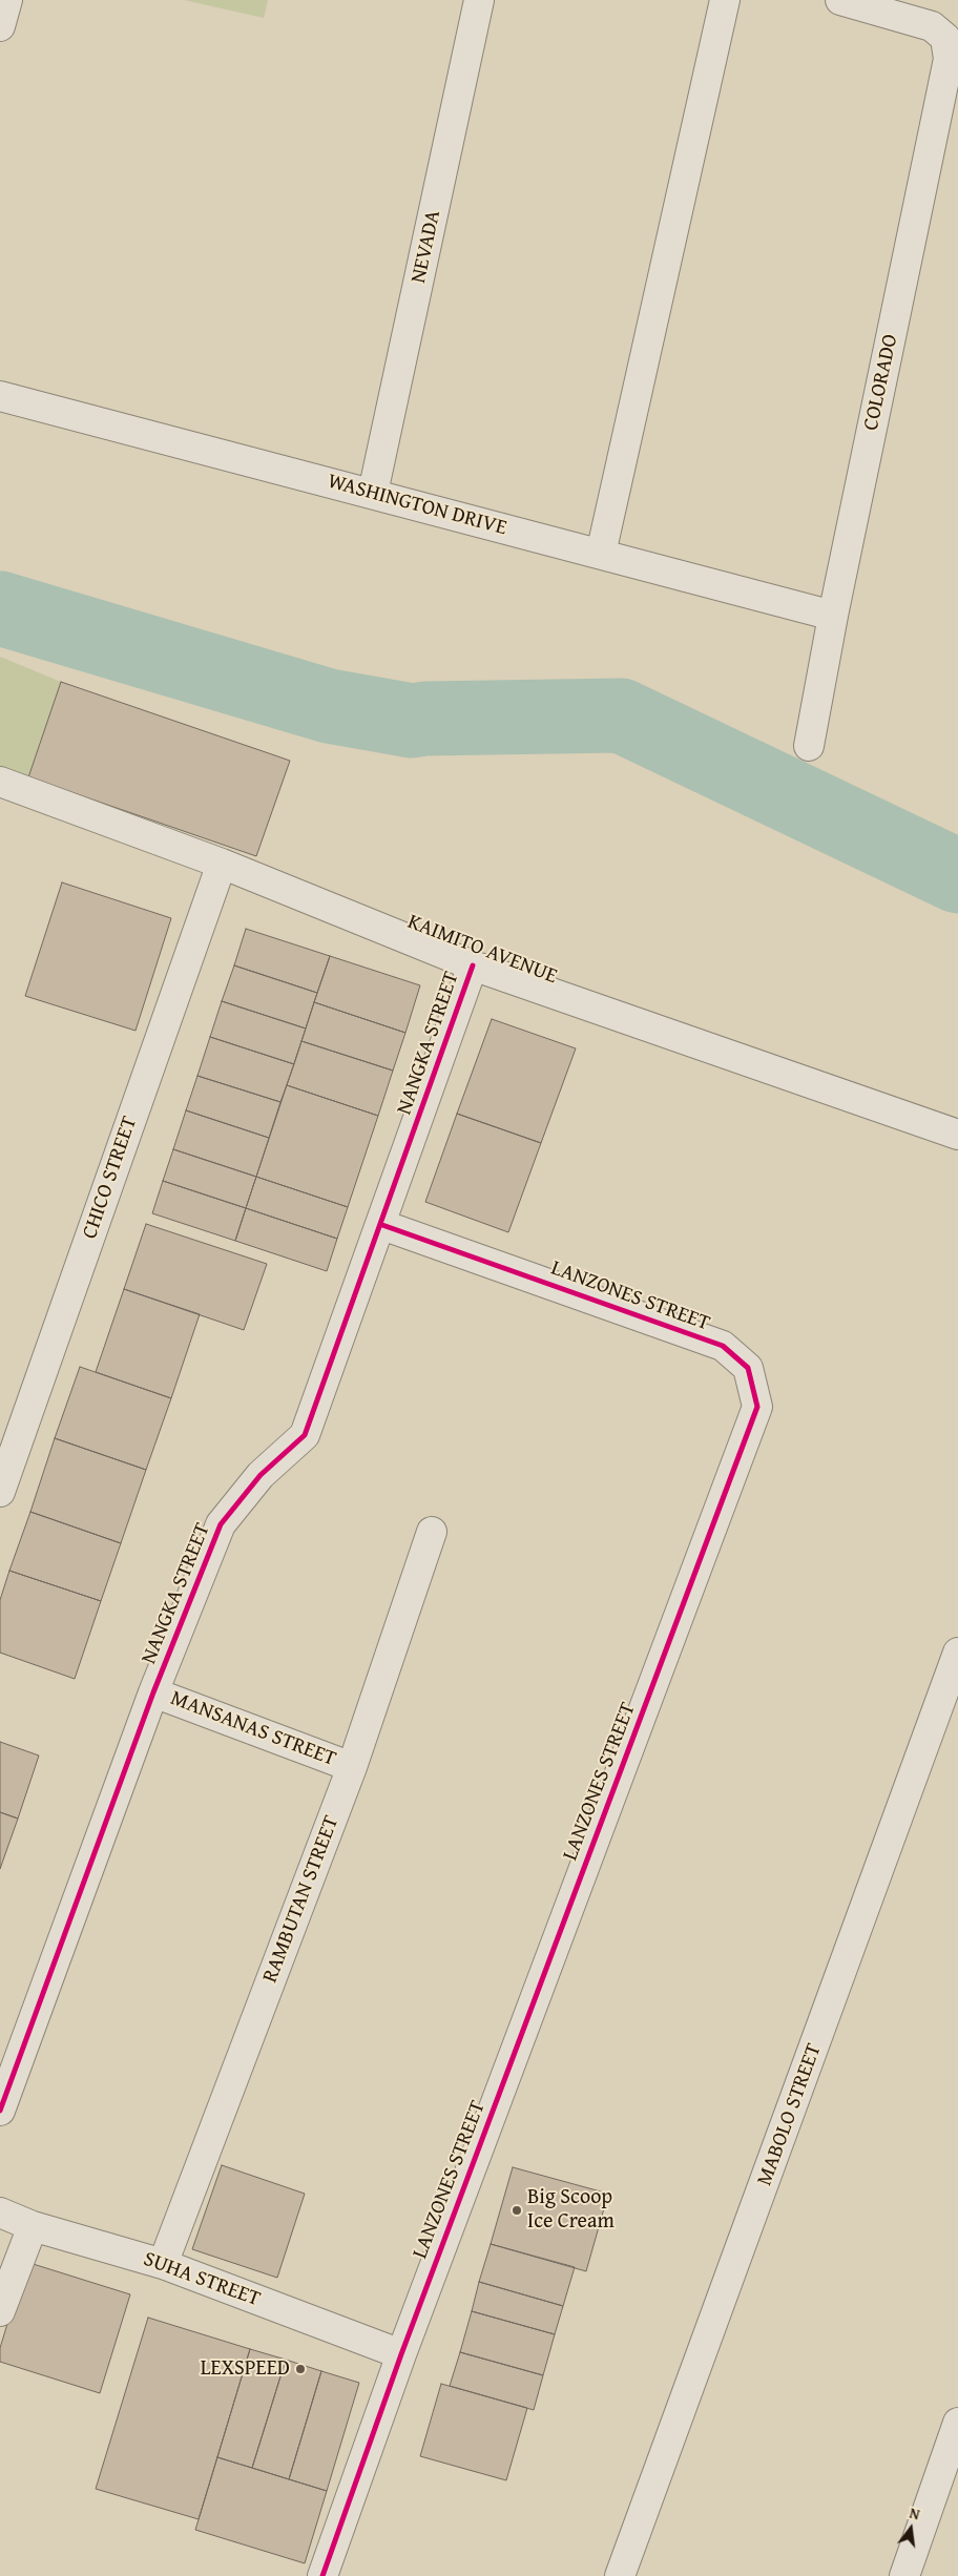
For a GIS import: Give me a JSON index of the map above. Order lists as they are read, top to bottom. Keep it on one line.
{"streets":{"street":["NEVADA","COLORADO","WASHINGTON DRIVE","KAIMITO AVENUE","NANGKA STREET","CHICO STREET","LANZONES STREET","MANSANAS STREET","RAMBUTAN STREET","MABOLO STREET","SUHA STREET"]},"crossings":[["NEVADA","WASHINGTON DRIVE"],["COLORADO","WASHINGTON DRIVE"],["KAIMITO AVENUE","NANGKA STREET"],["KAIMITO AVENUE","CHICO STREET"],["NANGKA STREET","LANZONES STREET"],["NANGKA STREET","MANSANAS STREET"],["LANZONES STREET","SUHA STREET"],["MANSANAS STREET","RAMBUTAN STREET"],["RAMBUTAN STREET","SUHA STREET"]],"places":["Big Scoop Ice Cream","LEXSPEED"],"north":"top"}
